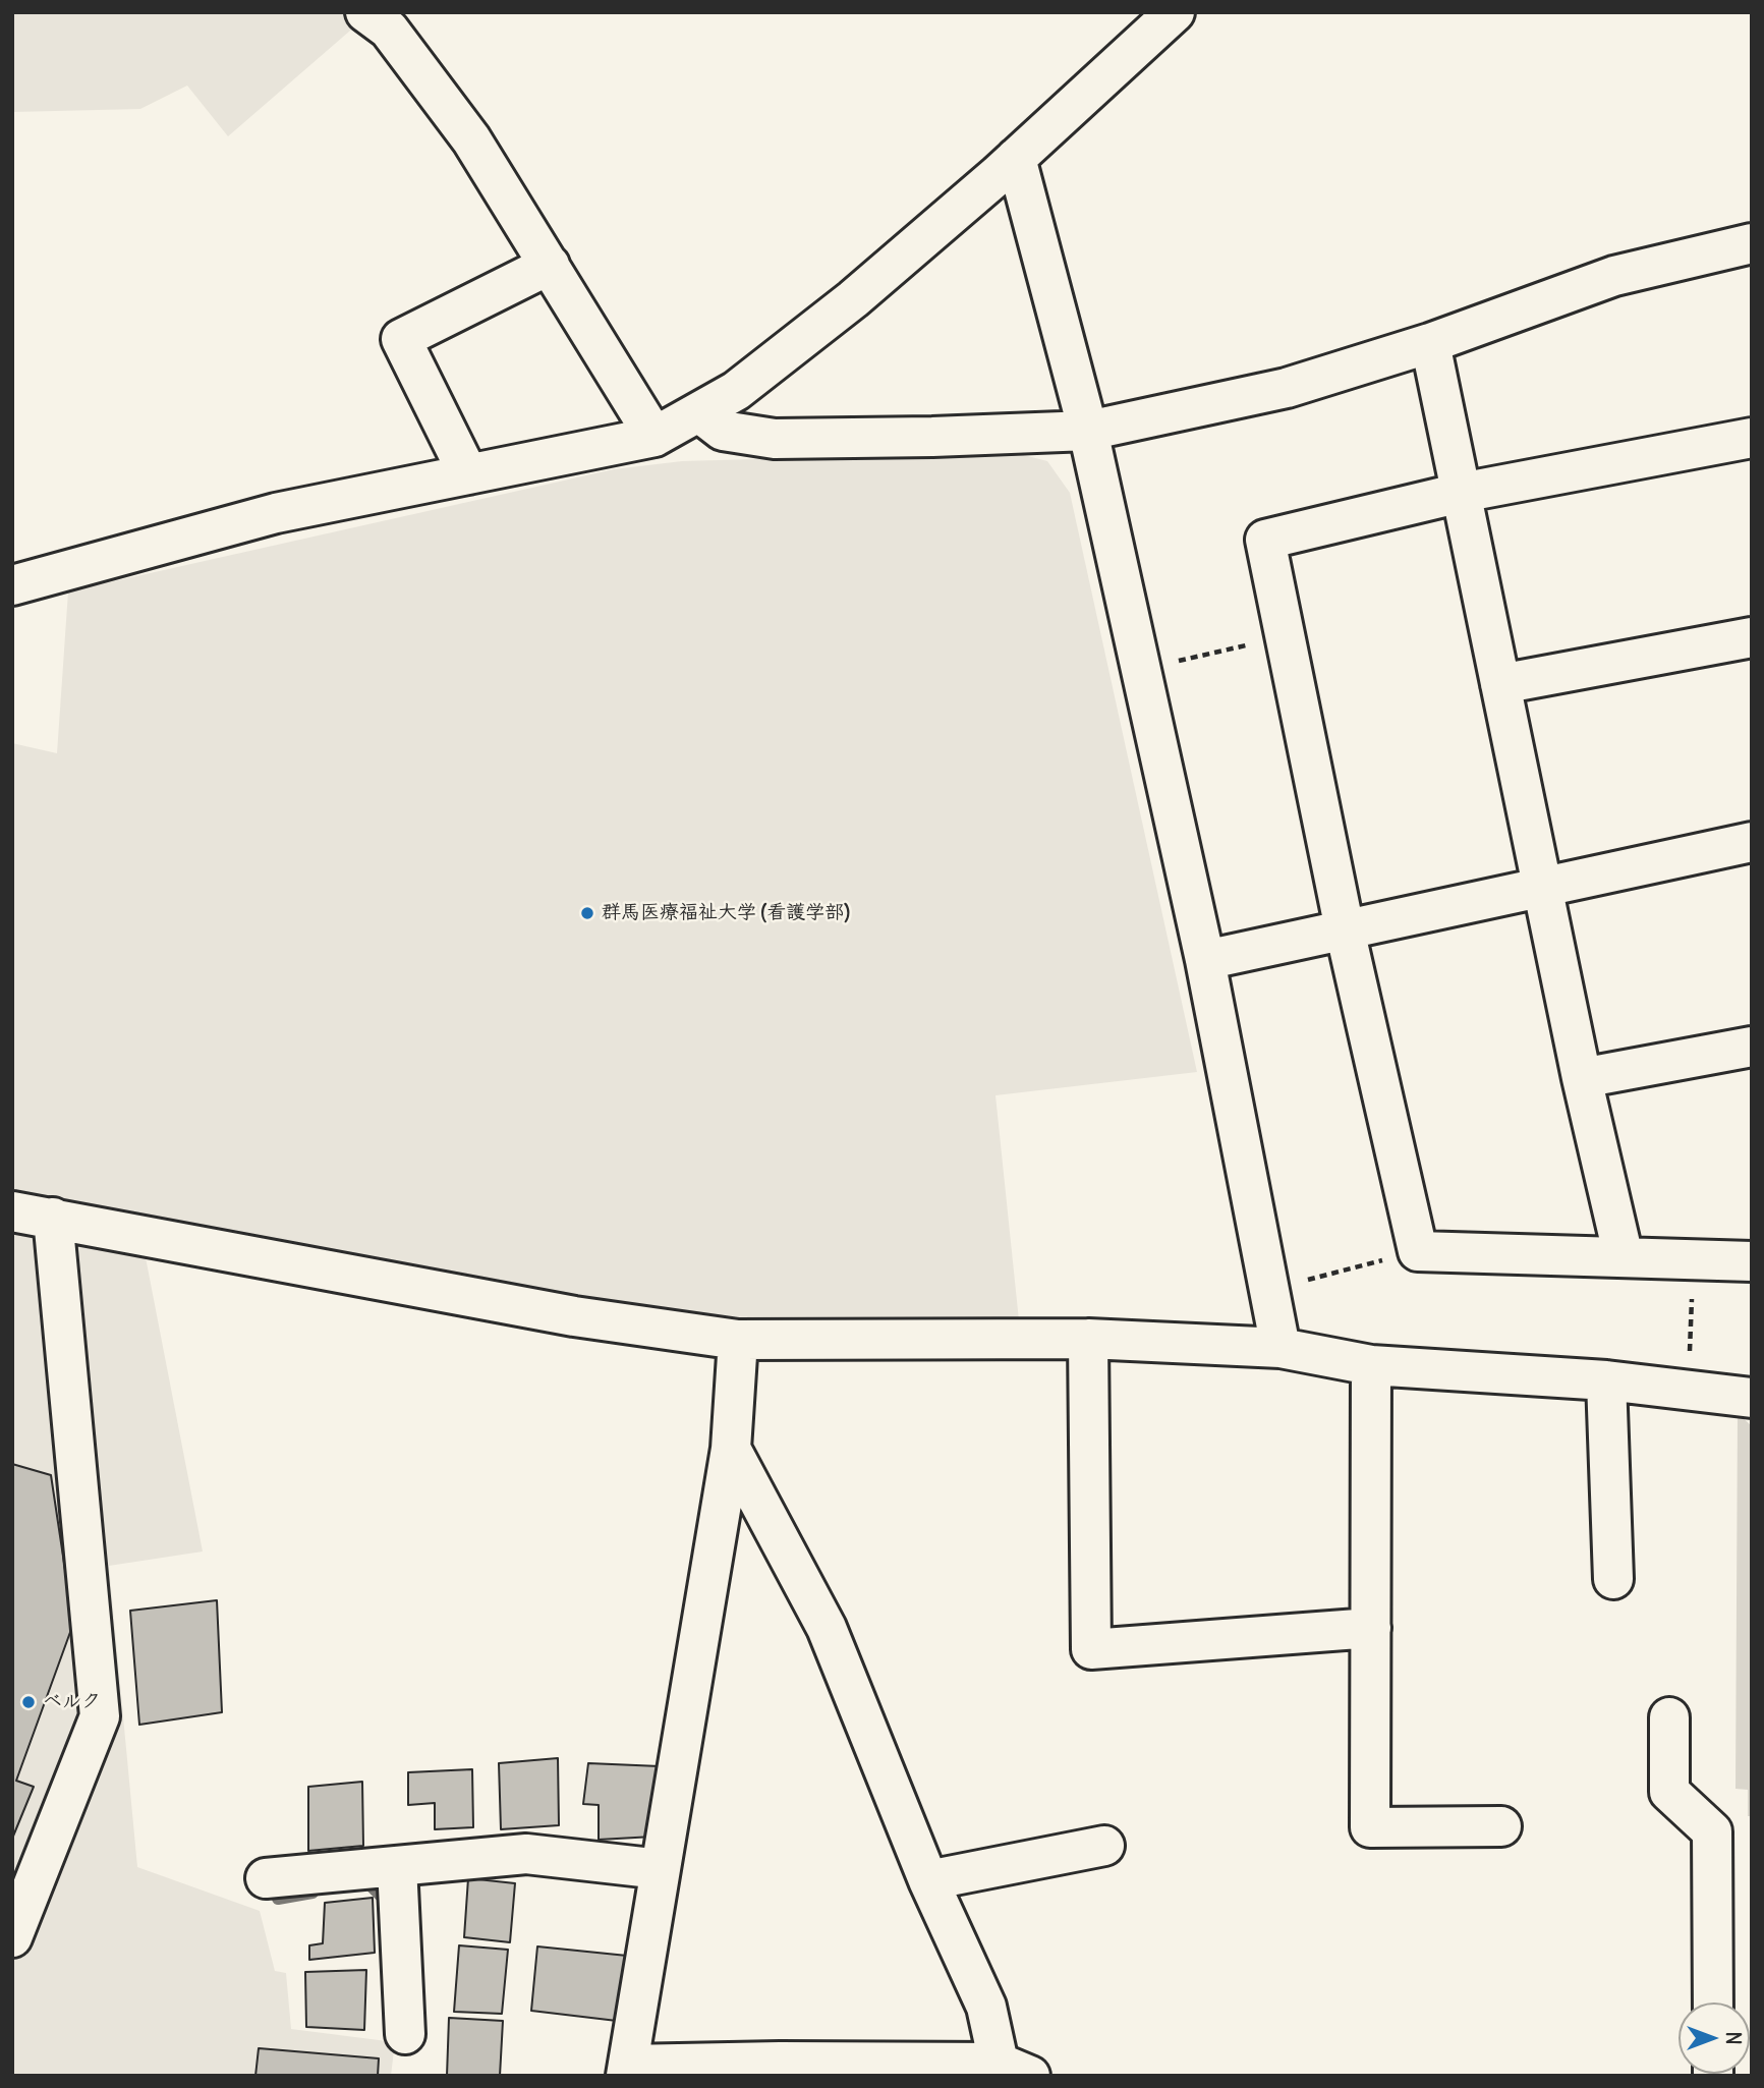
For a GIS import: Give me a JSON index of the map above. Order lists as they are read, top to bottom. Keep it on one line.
{"places":["群馬医療福祉大学 (看護学部)","ベルク"],"north":"right"}
